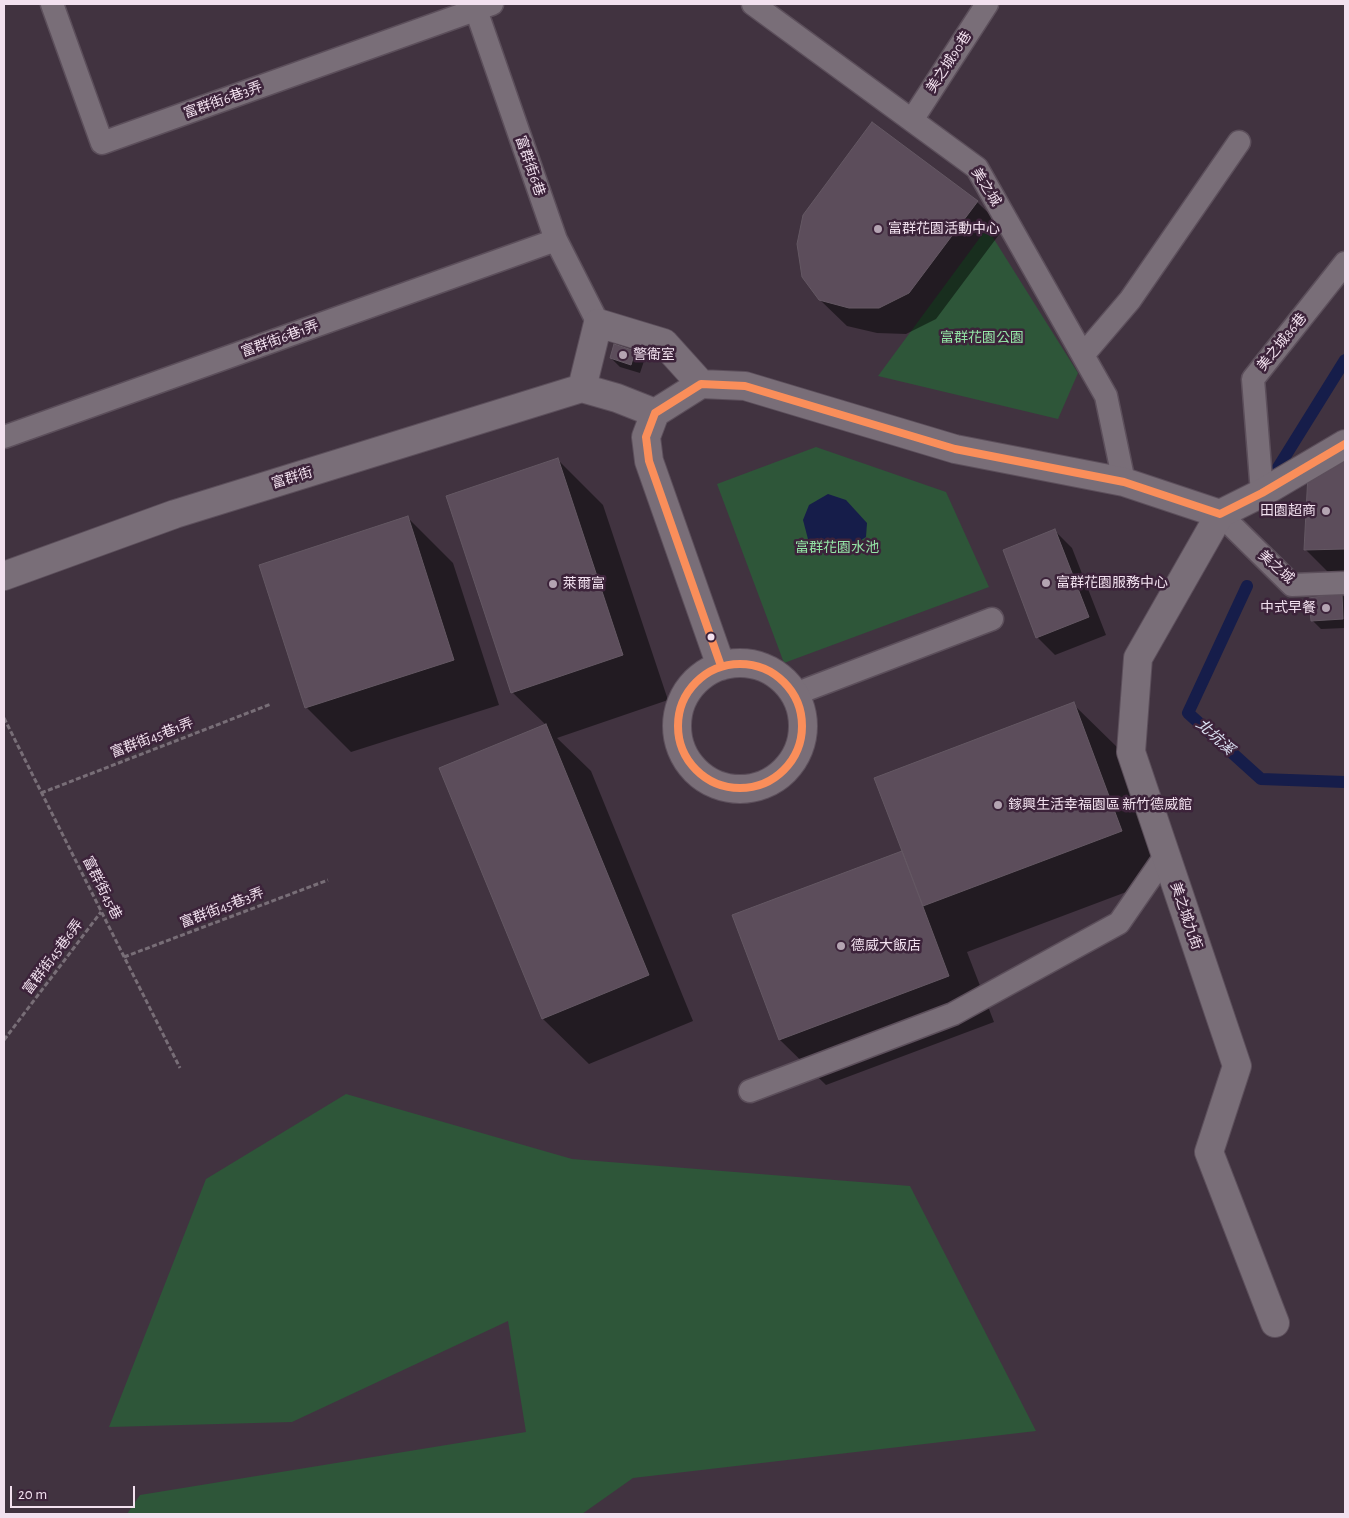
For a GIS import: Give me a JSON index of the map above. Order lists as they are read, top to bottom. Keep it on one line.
{"streets":{"street":["富群街","美之城九街"],"lane":["美之城90巷","富群街6巷3弄","富群街6巷","美之城","富群街6巷1弄","美之城86巷"],"path":["富群街45巷1弄","富群街45巷","富群街45巷3弄","富群街45巷6弄"]},"crossings":[["美之城90巷","美之城"],["富群街6巷3弄","富群街6巷"],["富群街6巷","富群街6巷1弄"],["美之城","美之城九街"],["富群街45巷1弄","富群街45巷"],["富群街45巷","富群街45巷3弄"],["富群街45巷","富群街45巷6弄"]],"water":["北坑溪"],"parks":["富群花園公園","富群花園水池"],"places":["富群花園活動中心","警衛室","田園超商","富群花園服務中心","萊爾富","中式早餐","鎵興生活幸福園區 新竹德威館","德威大飯店"],"scale_bar":"20 m"}
